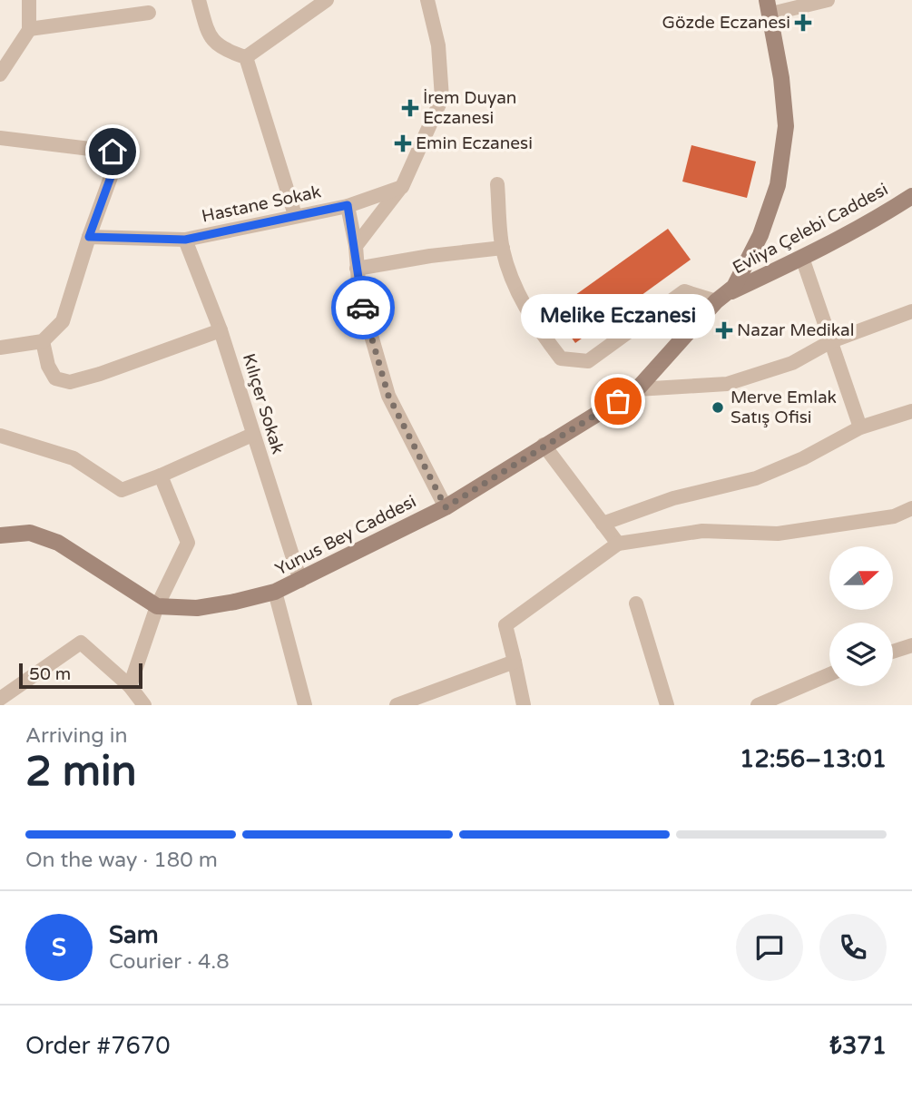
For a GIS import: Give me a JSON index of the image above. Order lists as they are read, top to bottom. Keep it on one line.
{"streets":{"street":["Hastane Sokak","Evliya Çelebi Caddesi","Kılıçer Sokak","Yunus Bey Caddesi"]},"crossings":[["Hastane Sokak","Kılıçer Sokak"],["Evliya Çelebi Caddesi","Yunus Bey Caddesi"],["Kılıçer Sokak","Yunus Bey Caddesi"]],"places":{"health":["Gözde Eczanesi","İrem Duyan Eczanesi","Emin Eczanesi","Nazar Medikal"],"other":["Melike Eczanesi","Merve Emlak Satış Ofisi"]},"scale_bar":"50 m","north":"right","page":{"bubble":"Melike Eczanesi","scale":"50 m","heading":["2 min","Arriving in","12:56–13:01"],"panel":["Sam","Courier · 4.8","Order #7670","₺371"],"bar":"On the way · 180 m","round":"S"}}
